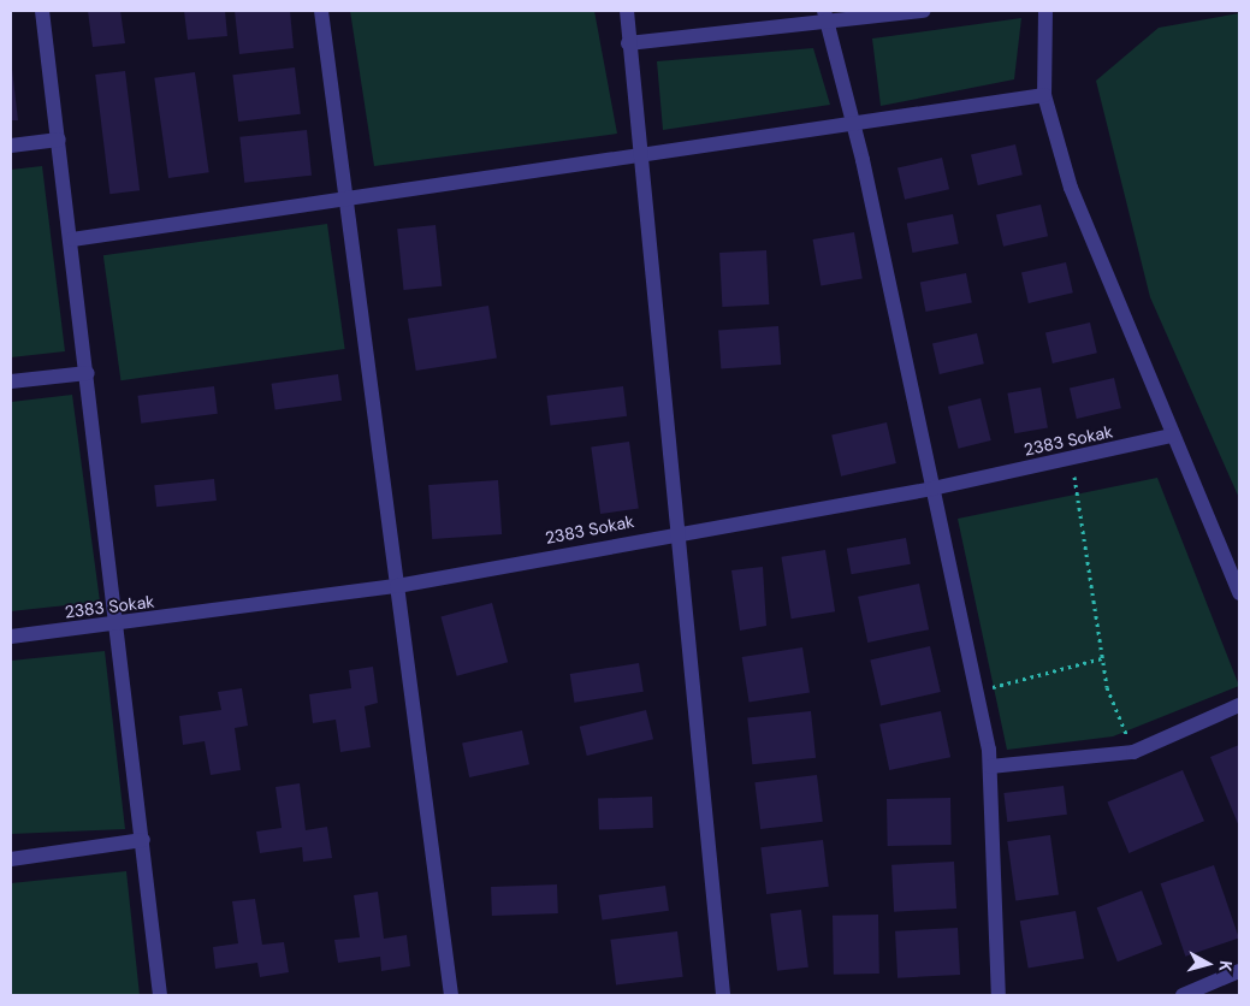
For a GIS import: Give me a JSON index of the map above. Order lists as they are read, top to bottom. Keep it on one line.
{"streets":{"street":["2383 Sokak"]},"north":"right"}
